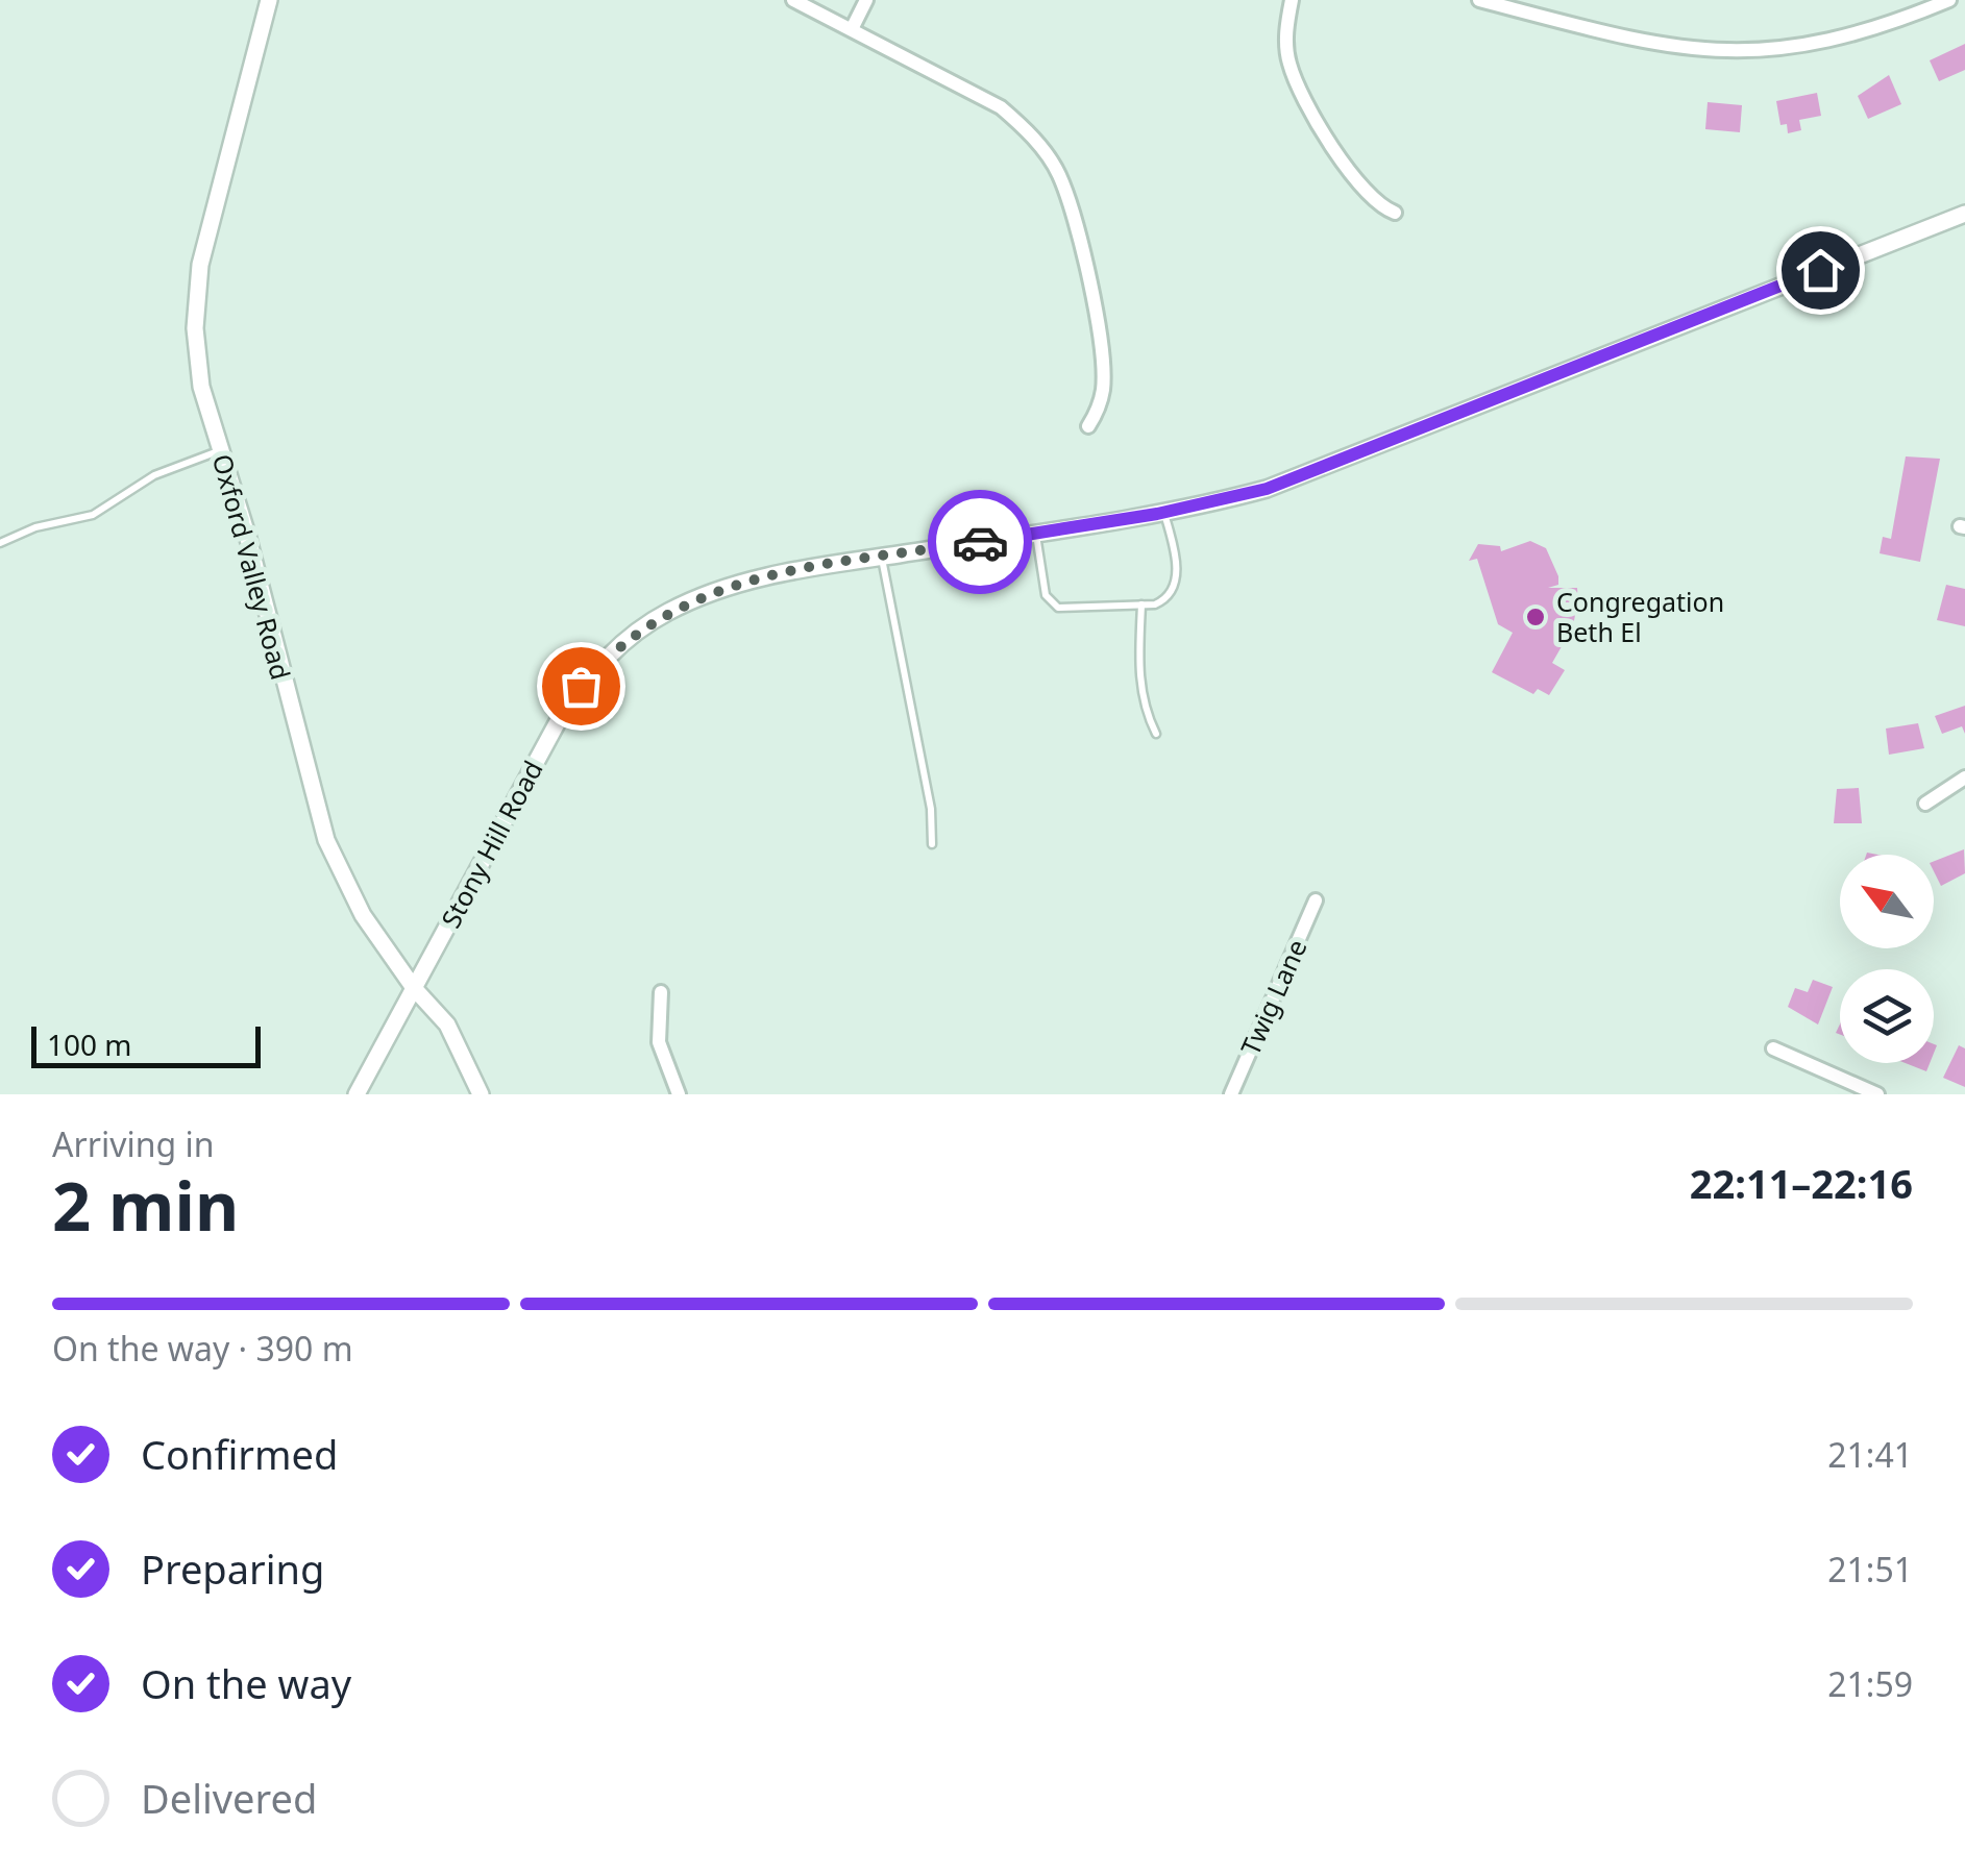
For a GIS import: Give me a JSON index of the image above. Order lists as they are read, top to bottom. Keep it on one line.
{"streets":{"street":["Oxford Valley Road","Stony Hill Road","Twig Lane"]},"crossings":[["Oxford Valley Road","Stony Hill Road"]],"places":["Congregation Beth El"],"scale_bar":"100 m","north":"top left","page":{"scale":"100 m","heading":["2 min","Arriving in","22:11–22:16"],"bar":"On the way · 390 m","list":[["Confirmed","21:41"],["Preparing","21:51"],["On the way","21:59"],"Delivered"]}}
